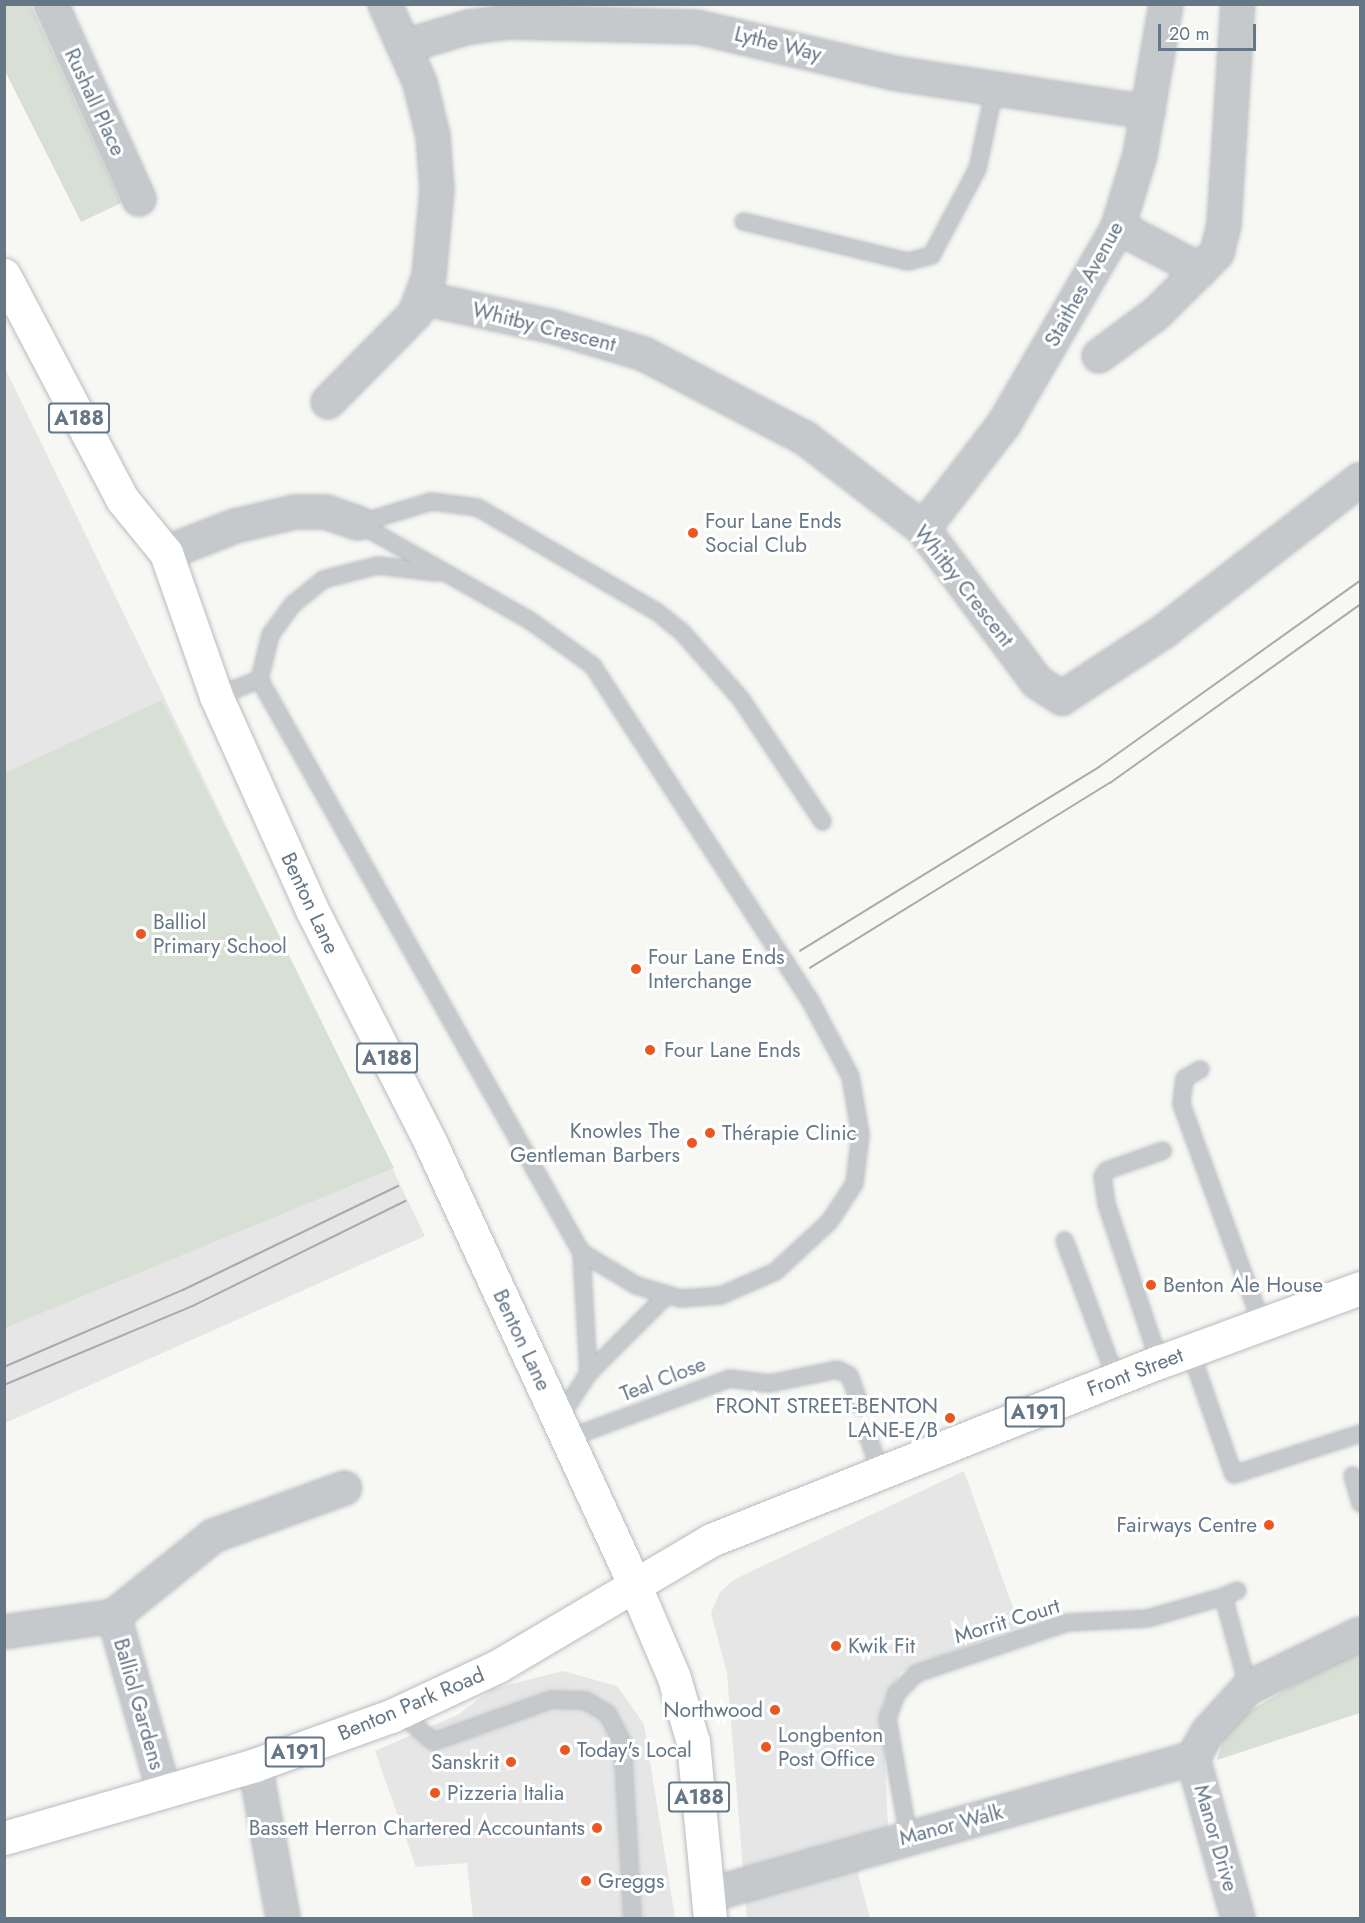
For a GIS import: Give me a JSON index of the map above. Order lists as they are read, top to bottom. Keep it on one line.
{"streets":{"main road":["A188","Benton Lane","Front Street","A191","Benton Park Road"],"street":["Lythe Way","Rushall Place","Staithes Avenue","Whitby Crescent","Balliol Gardens","Manor Walk","Manor Drive"],"lane":["Teal Close","Morrit Court"]},"crossings":[["Lythe Way","Staithes Avenue"],["Staithes Avenue","Whitby Crescent"],["Benton Lane","Front Street"],["Benton Lane","Teal Close"],["Benton Lane","Benton Park Road"],["Benton Lane","Manor Walk"],["Front Street","Benton Park Road"],["Morrit Court","Manor Walk"],["Balliol Gardens","Benton Park Road"],["Manor Walk","Manor Drive"]],"places":["Four Lane Ends Social Club","Balliol Primary School","Four Lane Ends Interchange","Four Lane Ends","Thérapie Clinic","Knowles The Gentleman Barbers","Benton Ale House","FRONT STREET-BENTON LANE-E/B","Fairways Centre","Kwik Fit","Northwood","Longbenton Post Office","Today's Local","Sanskrit","Pizzeria Italia","Bassett Herron Chartered Accountants","Greggs"],"scale_bar":"20 m"}
